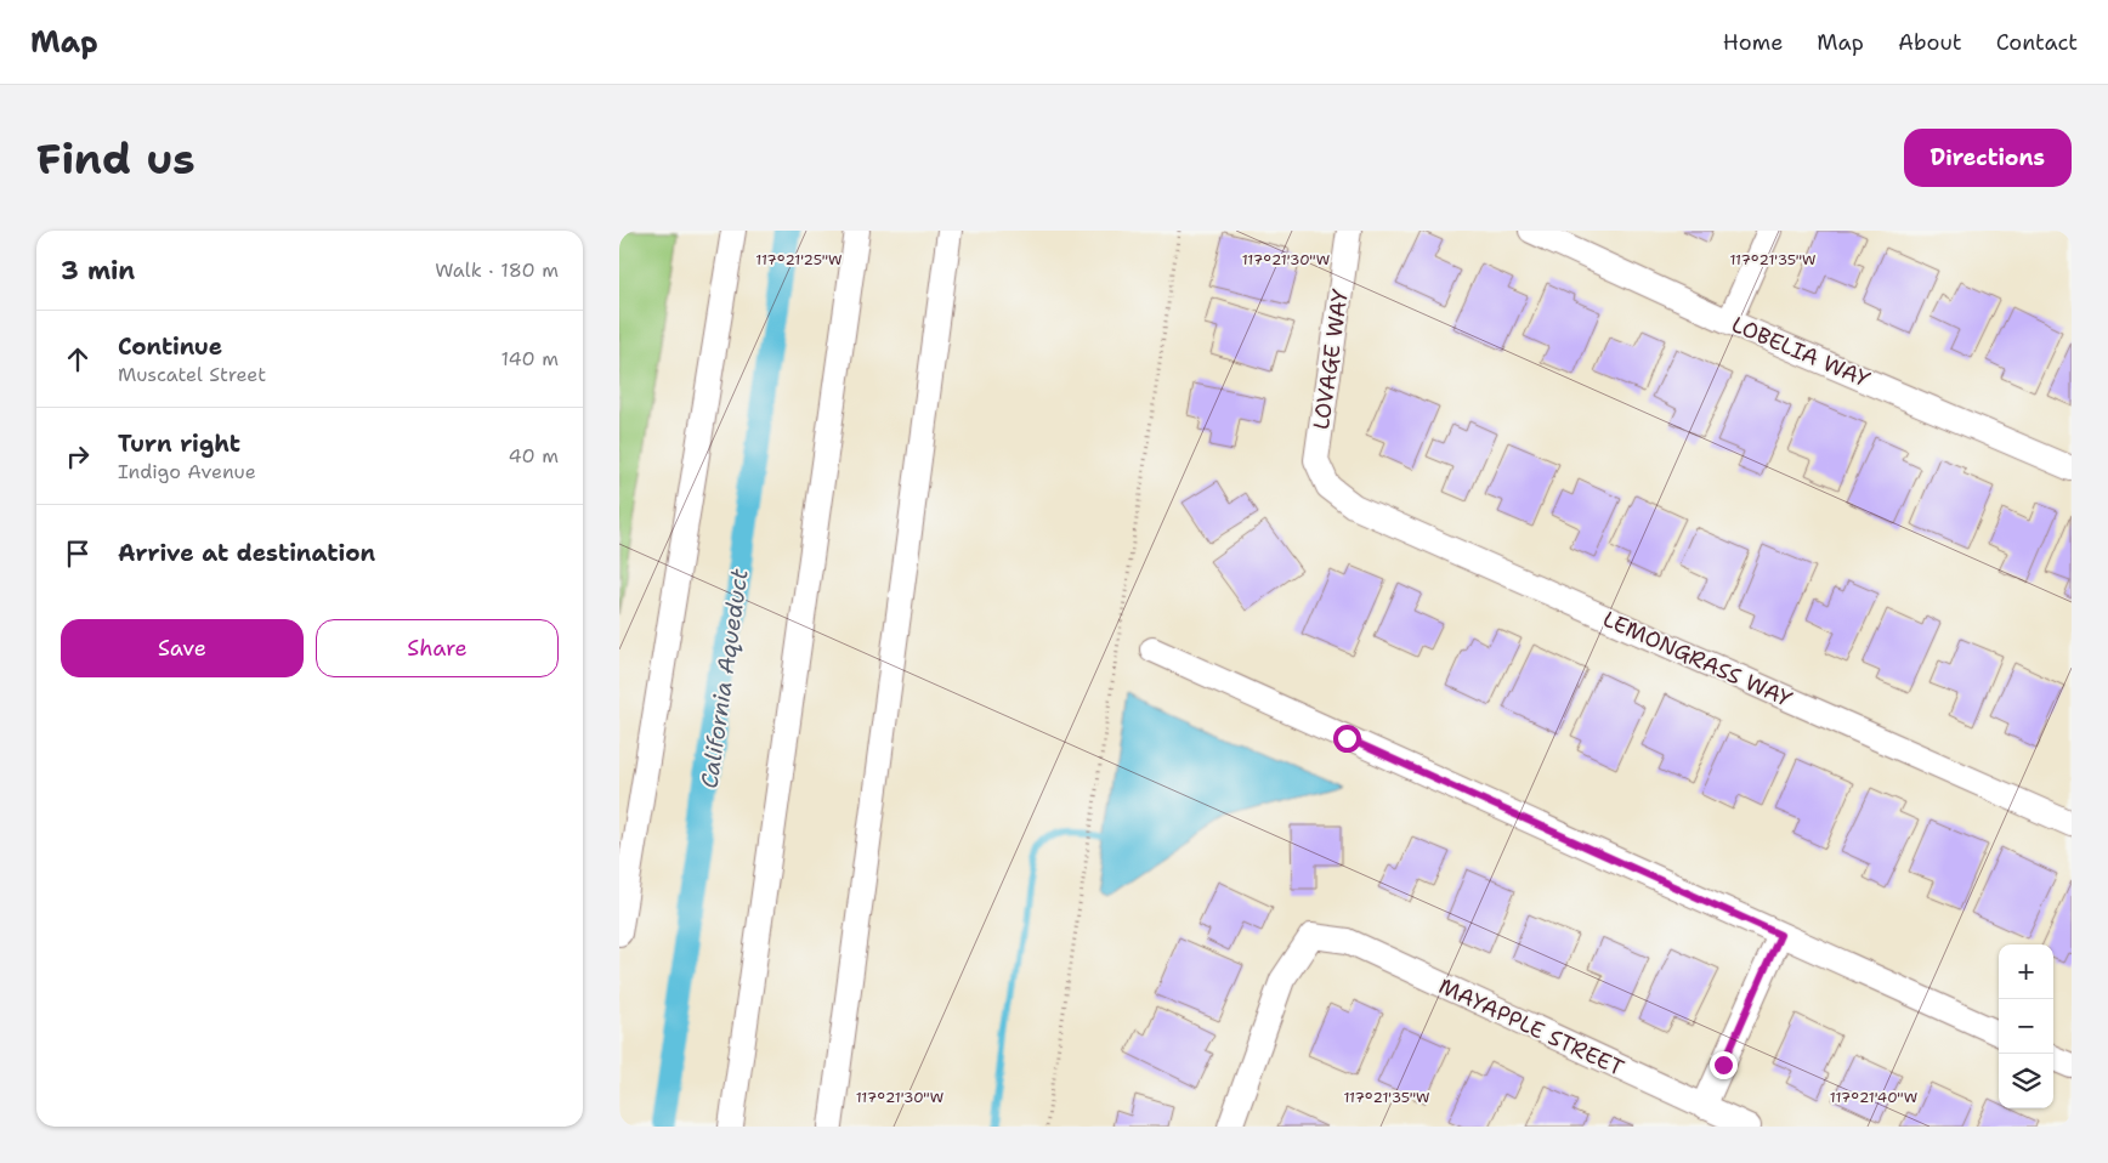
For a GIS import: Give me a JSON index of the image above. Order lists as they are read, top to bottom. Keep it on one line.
{"streets":{"street":["LOBELIA WAY","LOVAGE WAY","LEMONGRASS WAY","MAYAPPLE STREET"]},"crossings":[["LOVAGE WAY","LEMONGRASS WAY"]],"water":["California Aqueduct"],"page":{"header":"Map","nav":["Home","Map","About","Contact"],"buttons":["Directions",["Save","Share"]],"title":"Find us","heading":["3 min","Walk · 180 m"],"list":[["Continue","Muscatel Street","140 m"],["Turn right","Indigo Avenue","40 m"],"Arrive at destination"],"map_buttons":["+","−"]},"coordinates":["117°21'25\"W","117°21'30\"W","117°21'35\"W","117°21'40\"W"]}
